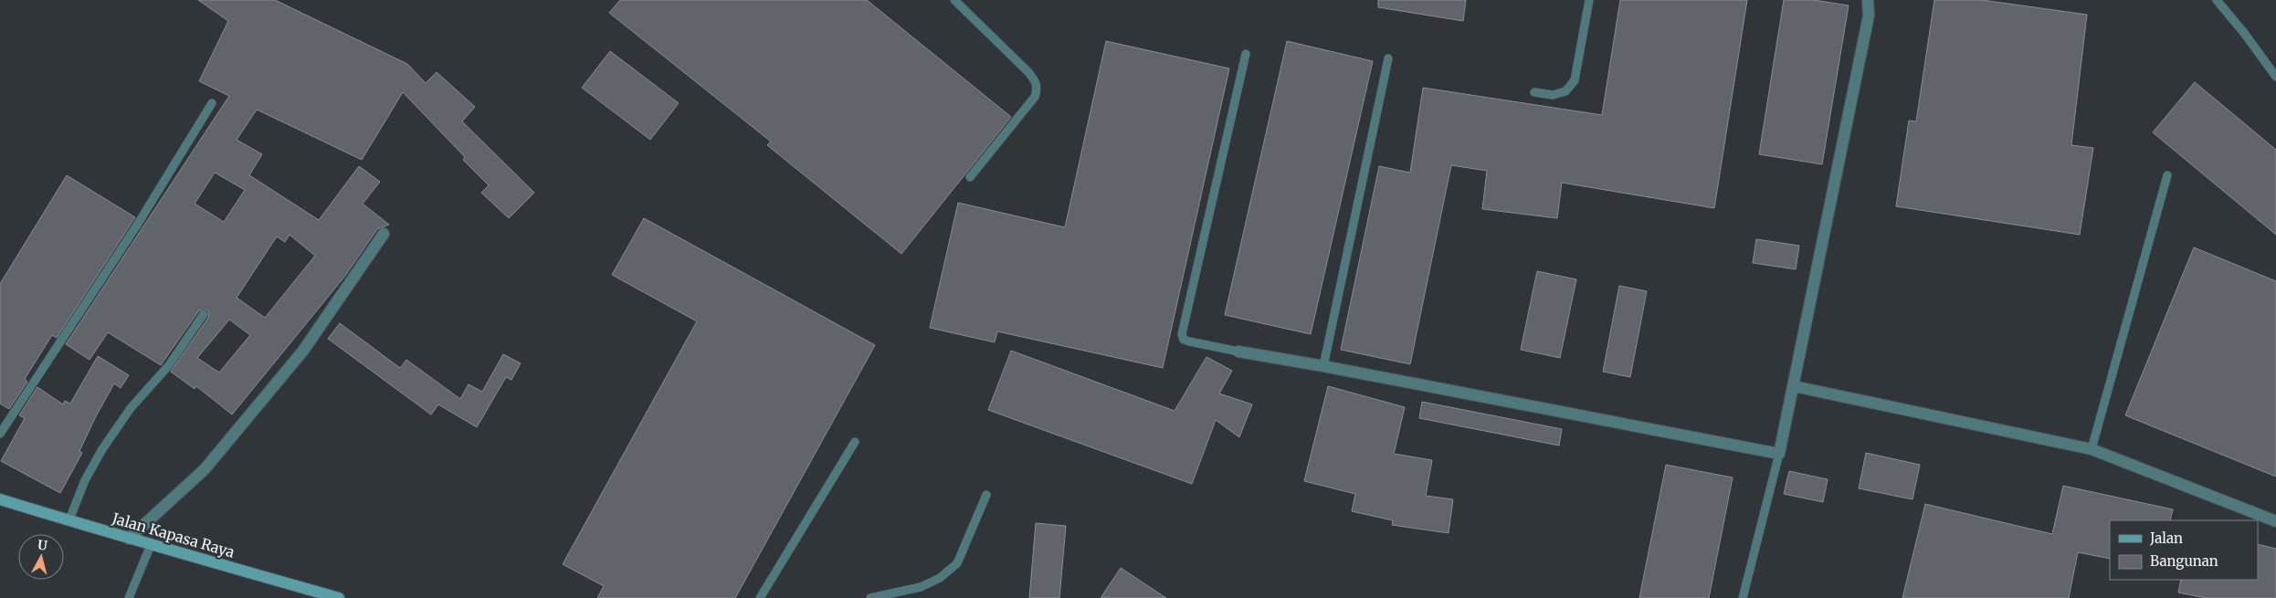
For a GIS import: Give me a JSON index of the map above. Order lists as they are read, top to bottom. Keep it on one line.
{"streets":{"main road":["Jalan Kapasa Raya"]},"legend":["Jalan","Bangunan"],"north":"top"}
